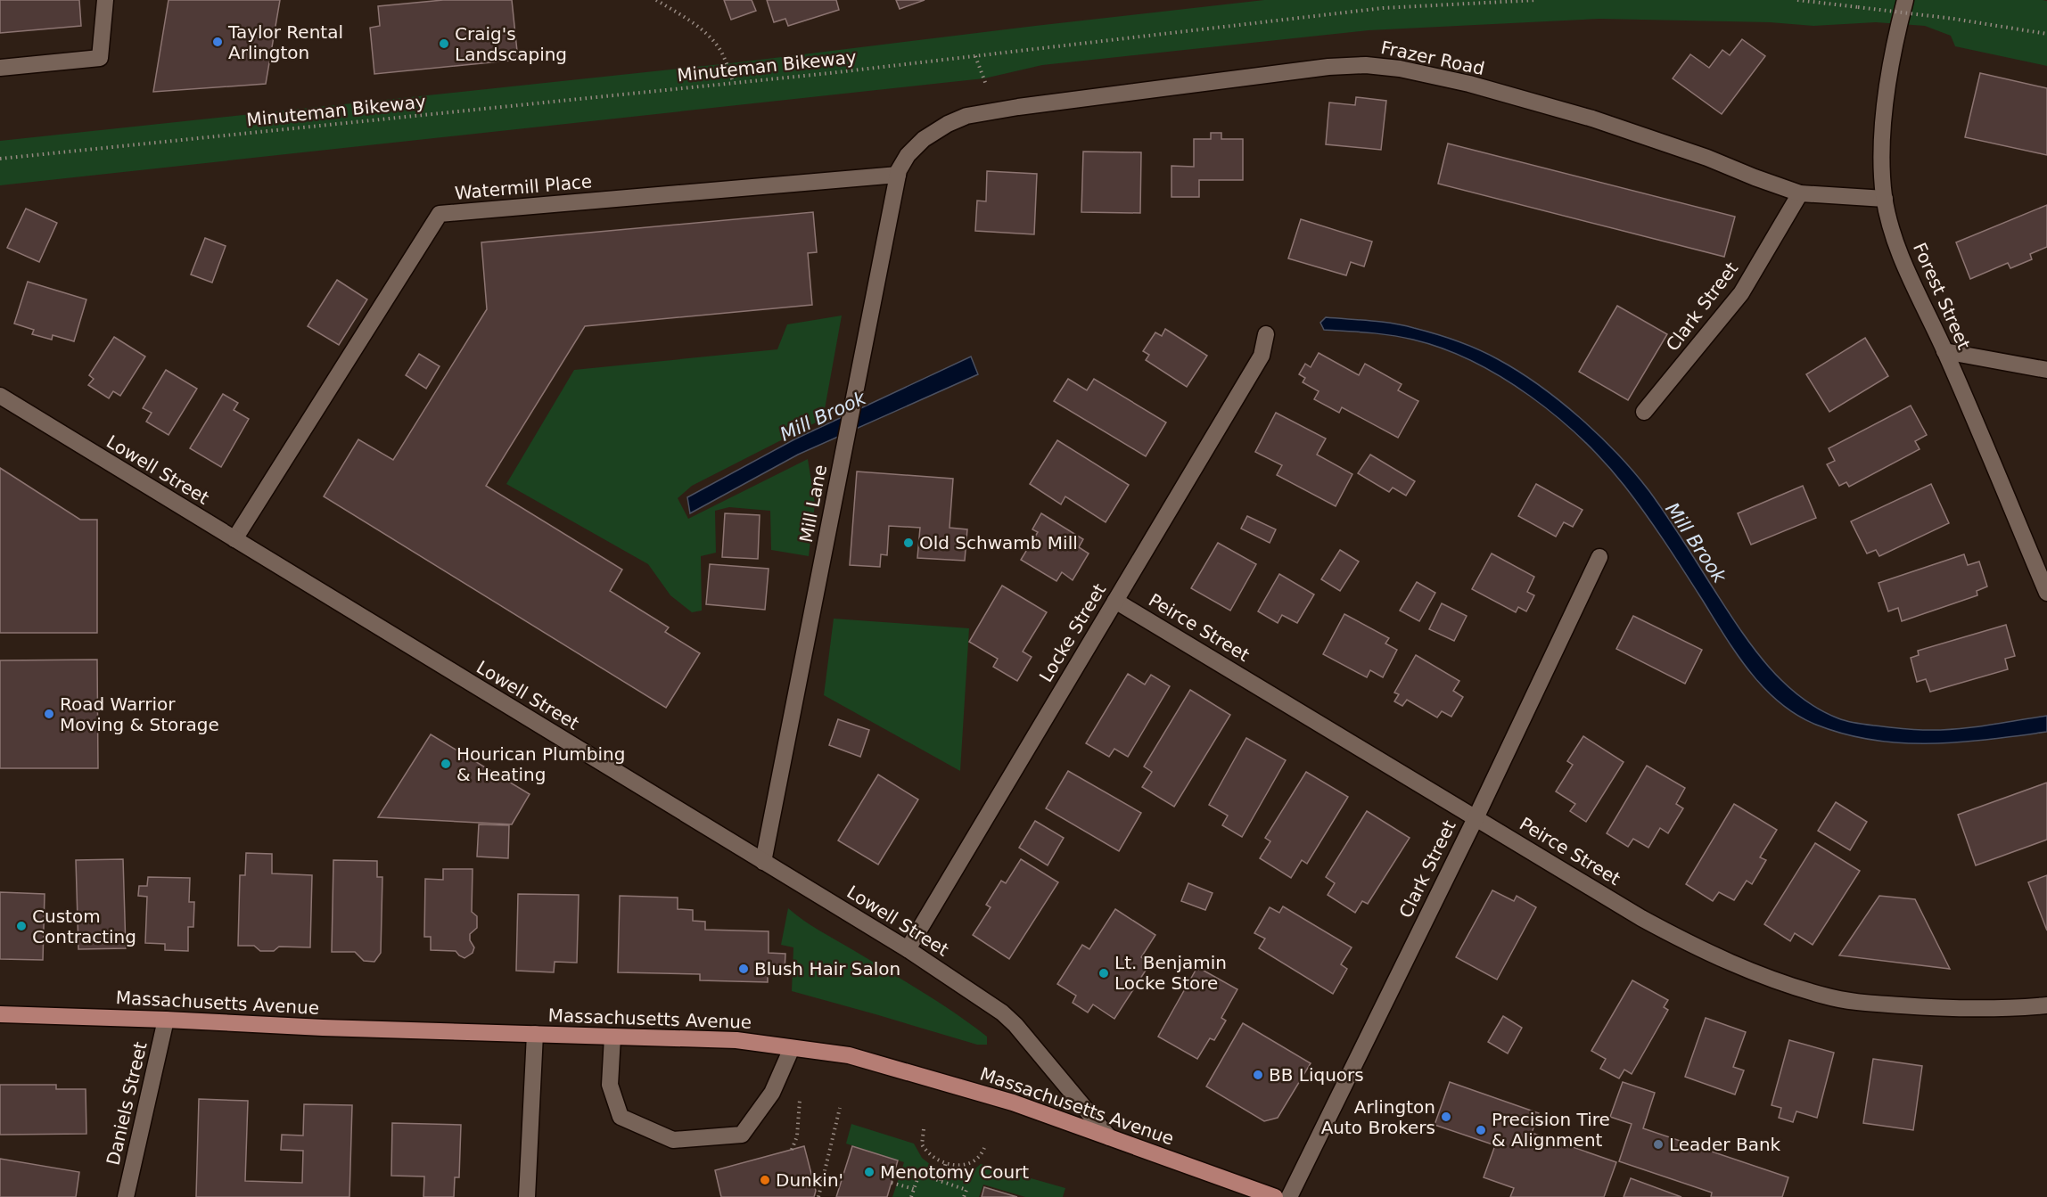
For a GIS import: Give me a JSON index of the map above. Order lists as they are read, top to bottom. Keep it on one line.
{"streets":{"main road":["Massachusetts Avenue"],"street":["Frazer Road","Watermill Place","Forest Street","Clark Street","Lowell Street","Mill Lane","Peirce Street","Locke Street","Daniels Street"],"path":["Minuteman Bikeway"]},"crossings":[["Frazer Road","Forest Street"],["Frazer Road","Clark Street"],["Frazer Road","Mill Lane"],["Watermill Place","Lowell Street"],["Watermill Place","Mill Lane"],["Clark Street","Peirce Street"],["Lowell Street","Mill Lane"],["Lowell Street","Locke Street"],["Lowell Street","Massachusetts Avenue"],["Peirce Street","Locke Street"],["Massachusetts Avenue","Daniels Street"]],"water":["Mill Brook"],"places":["Taylor Rental Arlington","Craig's Landscaping","Old Schwamb Mill","Road Warrior Moving & Storage","Hourican Plumbing & Heating","Custom Contracting","Blush Hair Salon","Lt. Benjamin Locke Store","BB Liquors","Arlington Auto Brokers","Precision Tire & Alignment","Leader Bank","Menotomy Court","Dunkin'"]}
